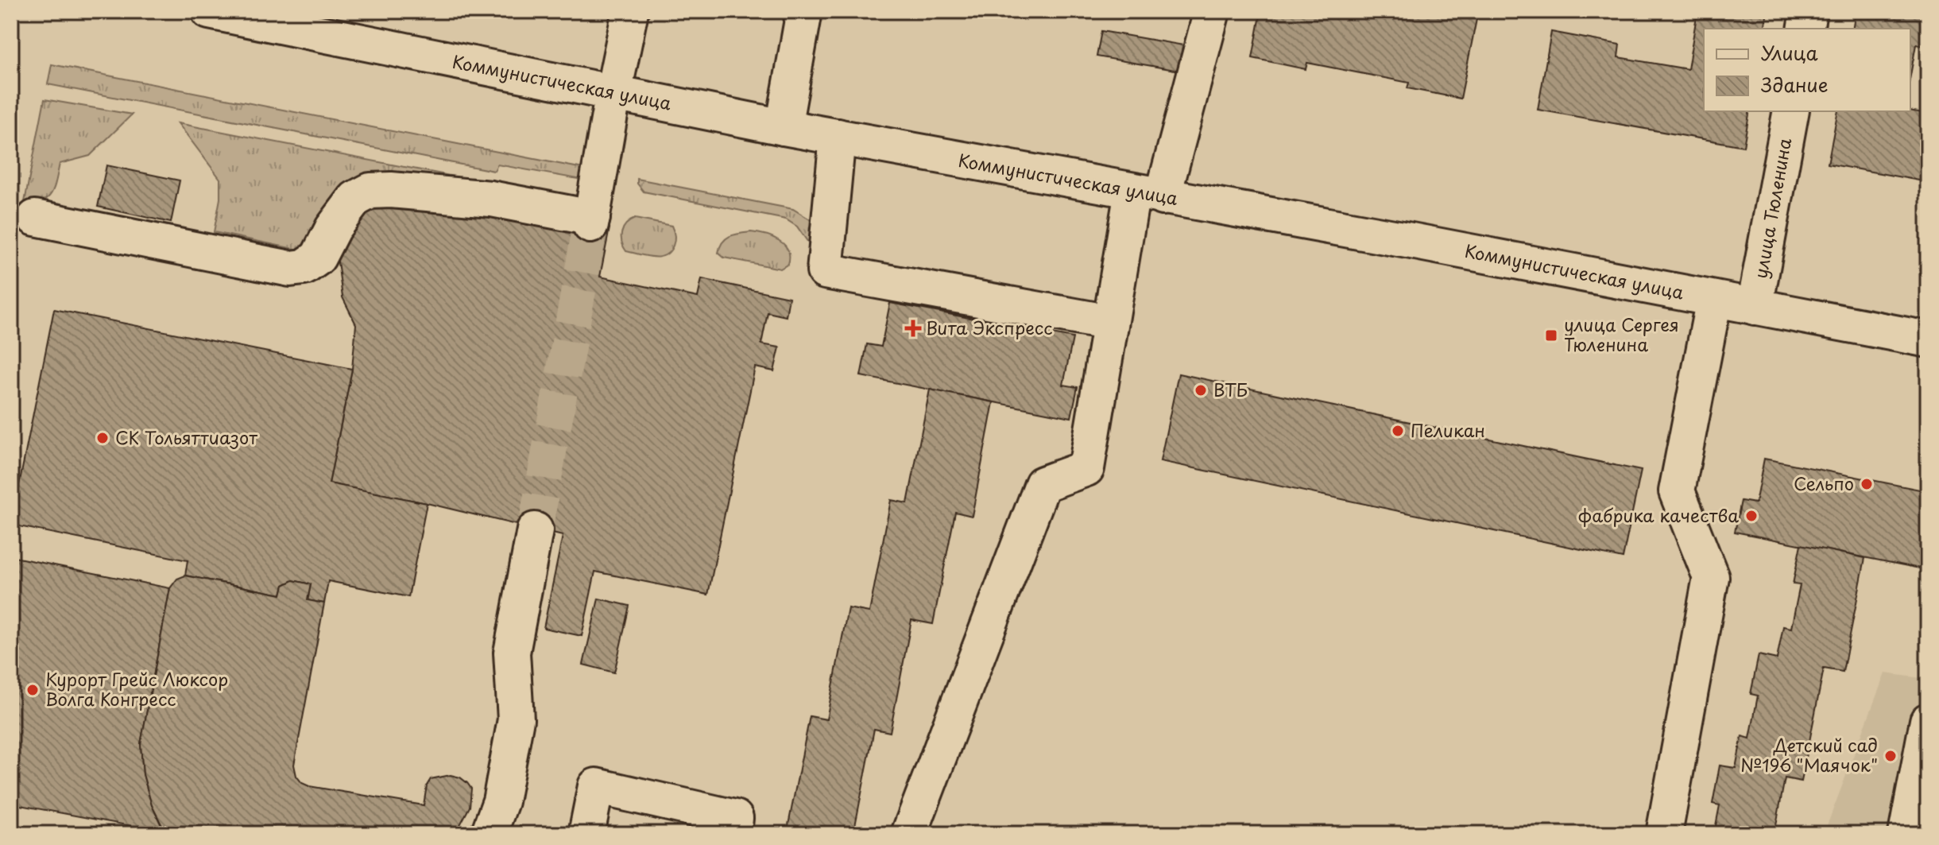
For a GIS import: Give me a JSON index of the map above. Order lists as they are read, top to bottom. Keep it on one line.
{"streets":{"main road":["Коммунистическая улица","улица Тюленина"]},"crossings":[["Коммунистическая улица","улица Тюленина"]],"places":{"health":["Вита Экспресс"],"transit":["улица Сергея Тюленина"],"other":["ВТБ","Пеликан","СК Тольяттиазот","Сельпо","фабрика качества","Курорт Грейс Люксор Волга Конгресс","Детский сад №196 \"Маячок\""]},"legend":["Улица","Здание"]}
